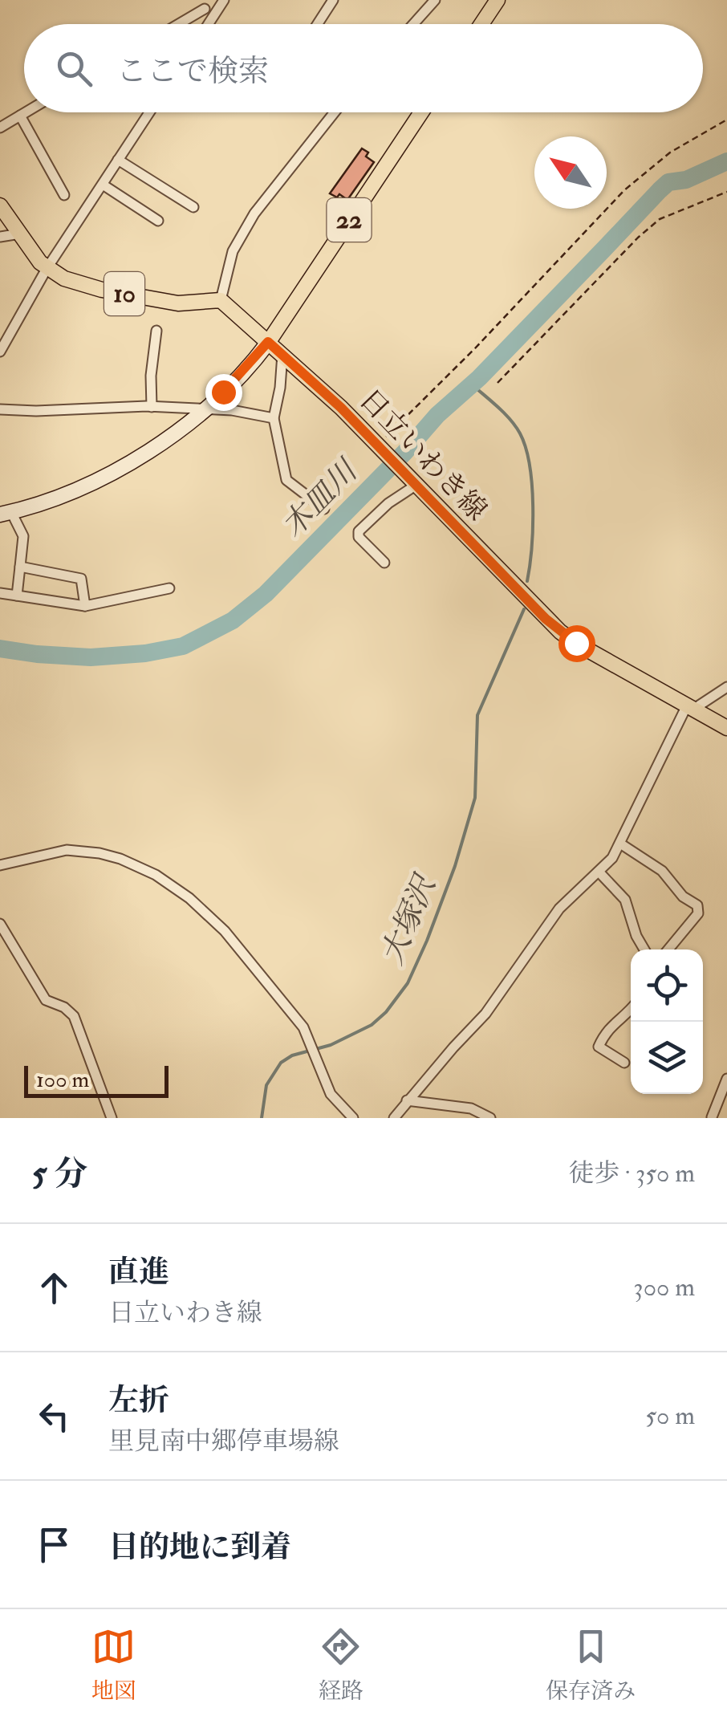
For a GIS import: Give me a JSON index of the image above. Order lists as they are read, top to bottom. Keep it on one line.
{"streets":{"main road":["22","10","日立いわき線"]},"crossings":[["22","日立いわき線"],["10","日立いわき線"]],"water":["木皿川","大塚沢"],"scale_bar":"100 m","north":"top left","page":{"search":"ここで検索","scale":"100 m","heading":["5 分","徒歩 · 350 m"],"list":[["直進","日立いわき線","300 m"],["左折","里見南中郷停車場線","50 m"],"目的地に到着"],"nav":["地図","経路","保存済み"]}}
